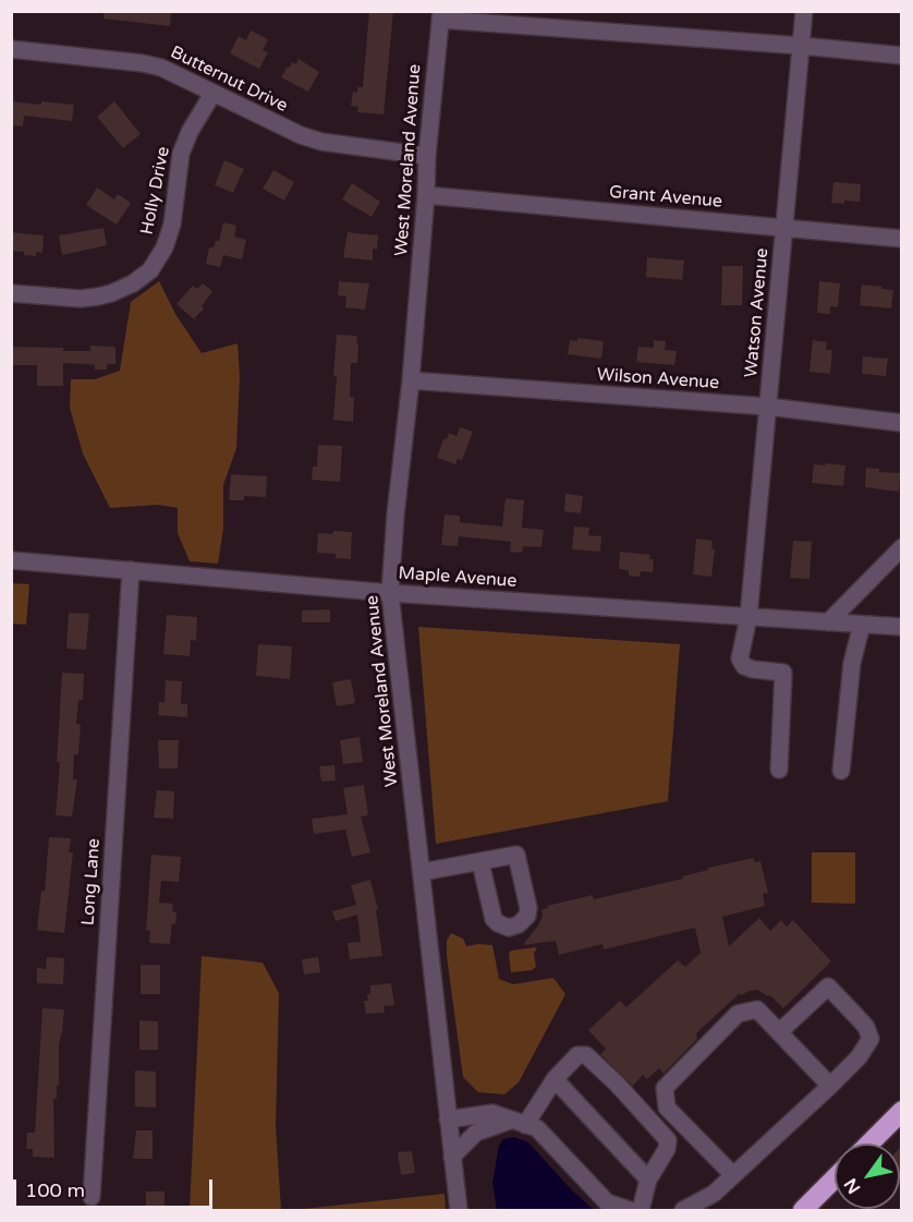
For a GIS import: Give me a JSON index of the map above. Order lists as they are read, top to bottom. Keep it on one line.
{"streets":{"street":["Butternut Drive","West Moreland Avenue","Holly Drive","Grant Avenue","Watson Avenue","Wilson Avenue","Maple Avenue","Long Lane"]},"crossings":[["Butternut Drive","West Moreland Avenue"],["Butternut Drive","Holly Drive"],["West Moreland Avenue","Grant Avenue"],["West Moreland Avenue","Wilson Avenue"],["West Moreland Avenue","Maple Avenue"],["Grant Avenue","Watson Avenue"],["Watson Avenue","Wilson Avenue"],["Watson Avenue","Maple Avenue"],["Maple Avenue","Long Lane"]],"scale_bar":"100 m","north":"bottom left"}
